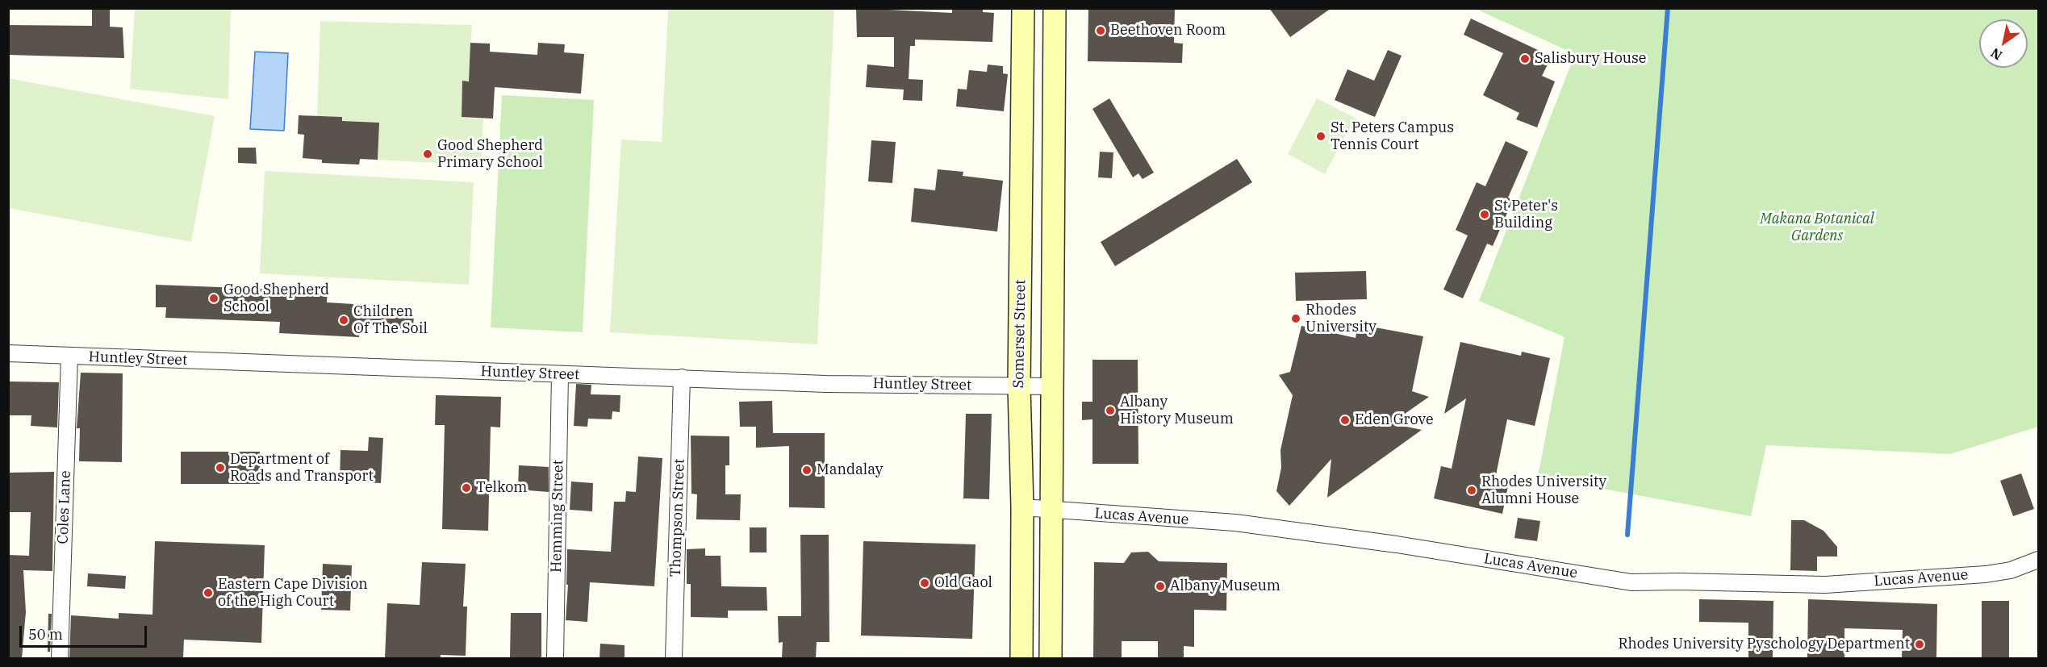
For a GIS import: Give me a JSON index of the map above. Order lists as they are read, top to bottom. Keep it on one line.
{"streets":{"main road":["Somerset Street"],"street":["Huntley Street","Coles Lane","Hemming Street","Lucas Avenue","Thompson Street"]},"crossings":[["Somerset Street","Huntley Street"],["Somerset Street","Lucas Avenue"],["Huntley Street","Coles Lane"],["Huntley Street","Hemming Street"],["Huntley Street","Thompson Street"]],"parks":["Makana Botanical Gardens"],"places":["Beethoven Room","Salisbury House","St. Peters Campus Tennis Court","Good Shepherd Primary School","St Peter's Building","Good Shepherd School","Rhodes University","Children Of The Soil","Albany History Museum","Eden Grove","Department of Roads and Transport","Mandalay","Telkom","Rhodes University Alumni House","Old Gaol","Albany Museum","Eastern Cape Division of the High Court","Rhodes University Pyschology Department"],"scale_bar":"50 m","north":"bottom left"}
